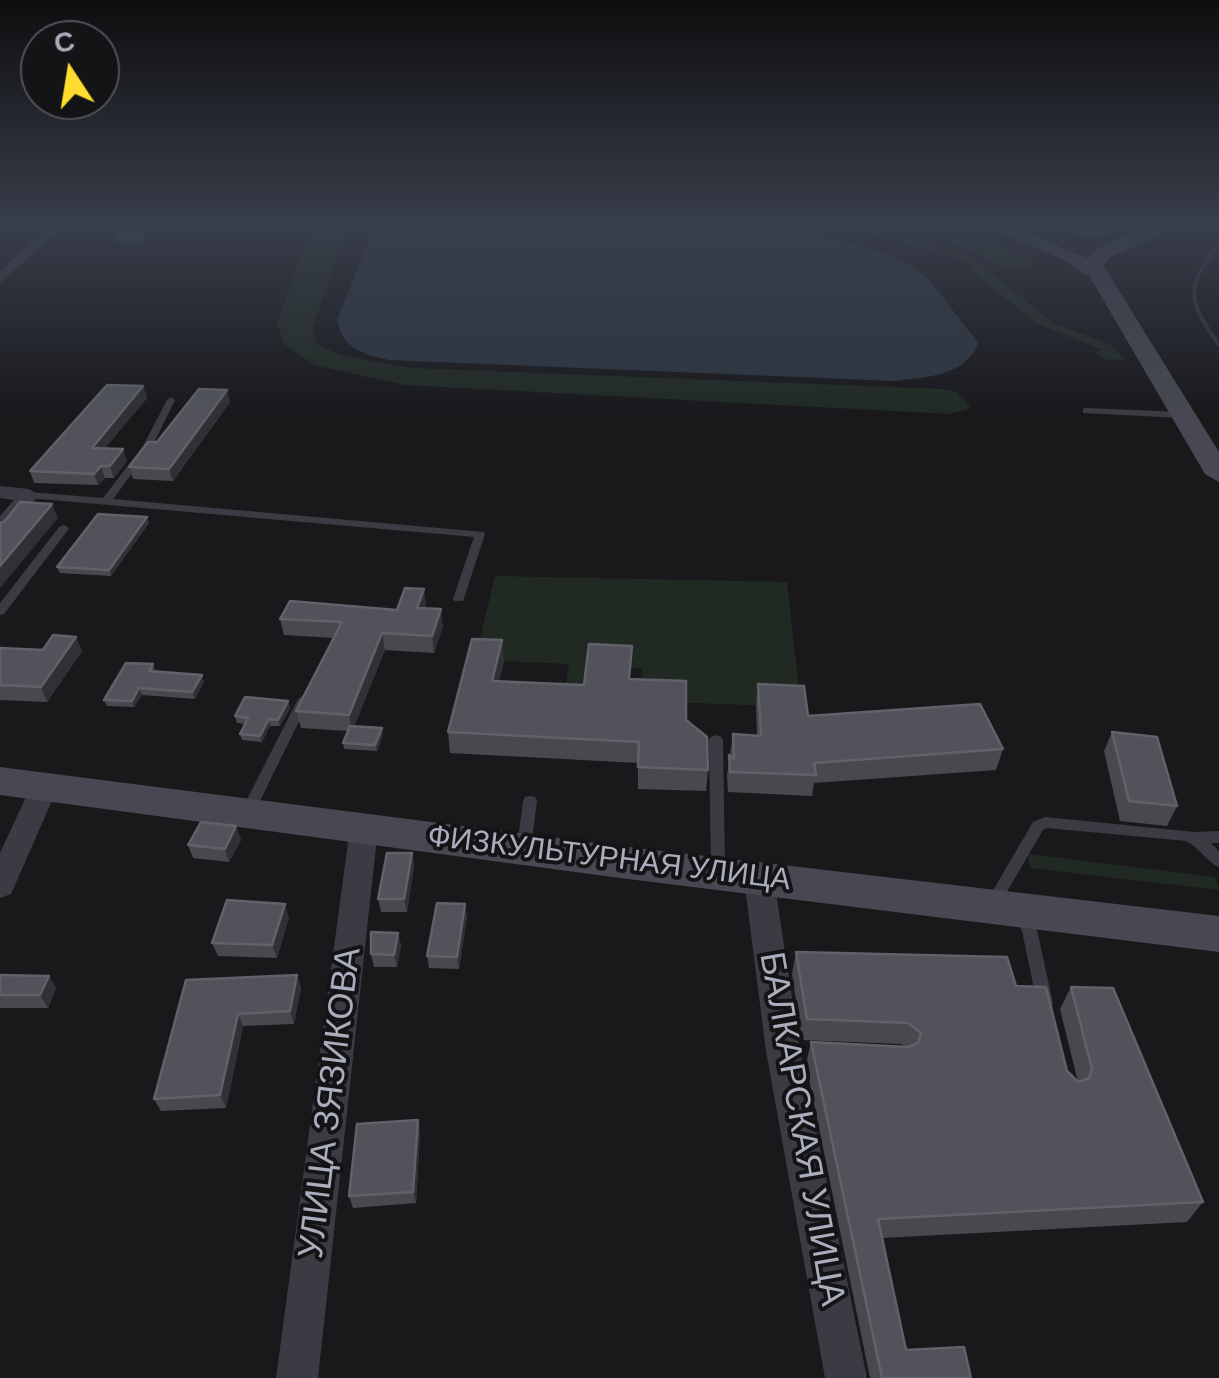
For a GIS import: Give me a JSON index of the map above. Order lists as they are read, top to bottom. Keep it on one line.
{"streets":{"street":["ФИЗКУЛЬТУРНАЯ УЛИЦА","УЛИЦА ЗЯЗИКОВА","БАЛКАРСКАЯ УЛИЦА"]},"crossings":[["ФИЗКУЛЬТУРНАЯ УЛИЦА","УЛИЦА ЗЯЗИКОВА"],["ФИЗКУЛЬТУРНАЯ УЛИЦА","БАЛКАРСКАЯ УЛИЦА"]],"north":"top"}
